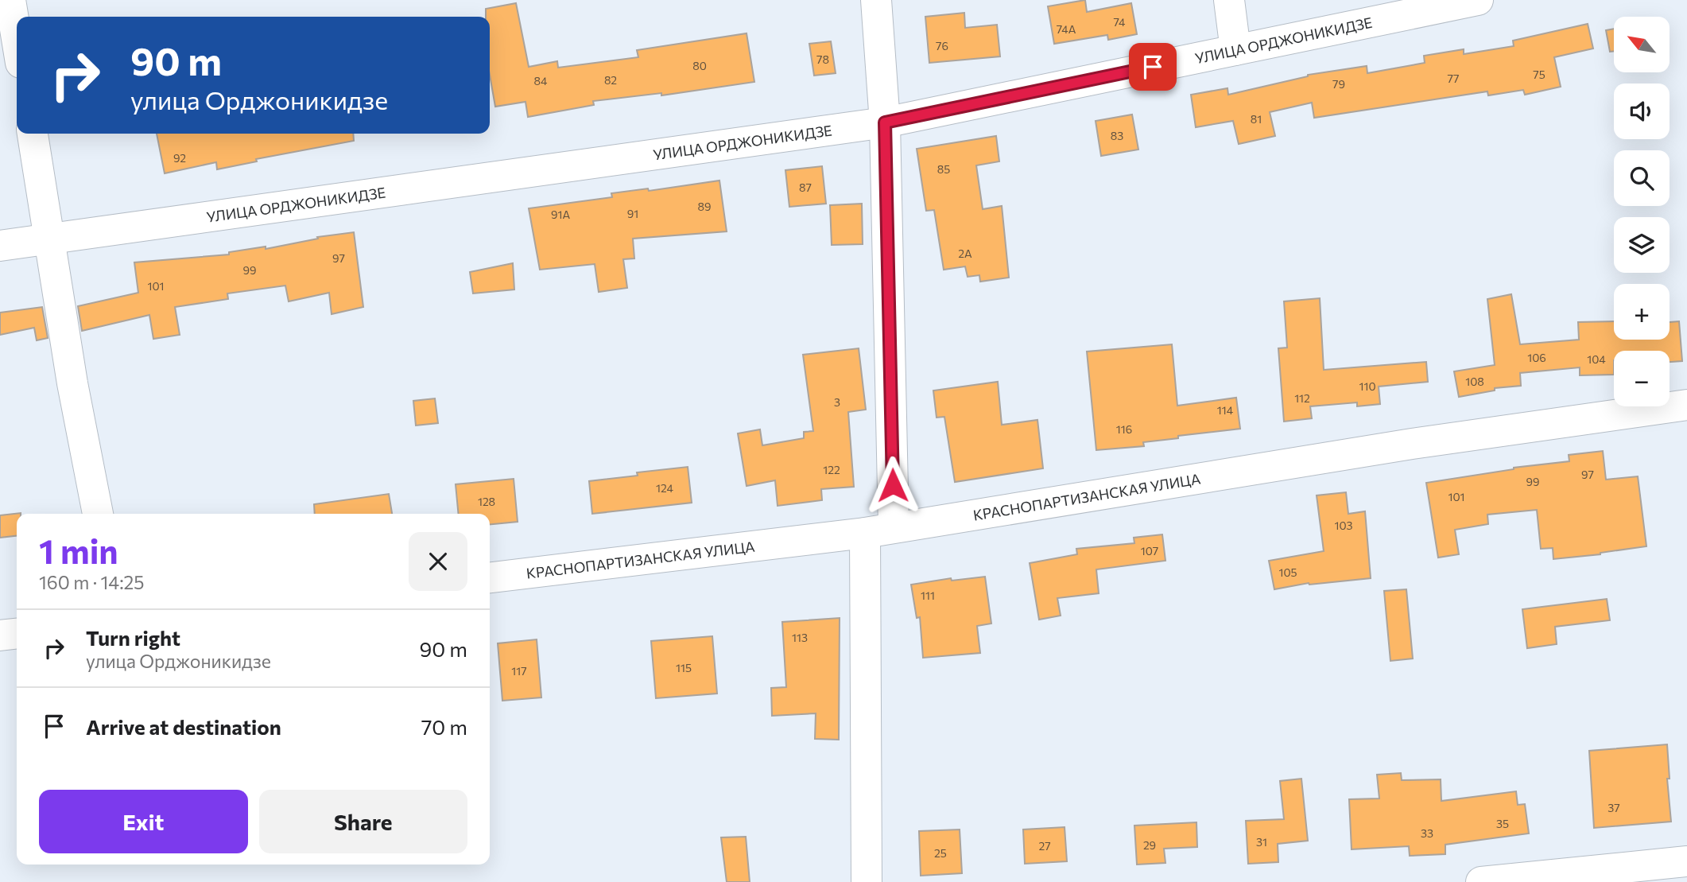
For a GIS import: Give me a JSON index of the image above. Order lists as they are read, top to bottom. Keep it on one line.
{"streets":{"street":["УЛИЦА ОРДЖОНИКИДЗЕ","КРАСНОПАРТИЗАНСКАЯ УЛИЦА"]},"house_numbers":["74","74А","76","78","80","75","77","82","84","79","81","83","92","85","87","89","91","91А","2А","97","99","101","106","104","108","110","112","3","114","116","122","97","99","124","101","128","103","107","105","111","113","115","117","37","35","33","31","29","27","25"],"north":"top left","page":{"map_buttons":["+","−"],"turn":["90 m","улица Орджоникидзе"],"heading":["1 min","160 m · 14:25"],"list":[{"name":"Turn right","note":"улица Орджоникидзе","value":"90 m"},{"name":"Arrive at destination","value":"70 m"}],"buttons":["Exit","Share"]}}
